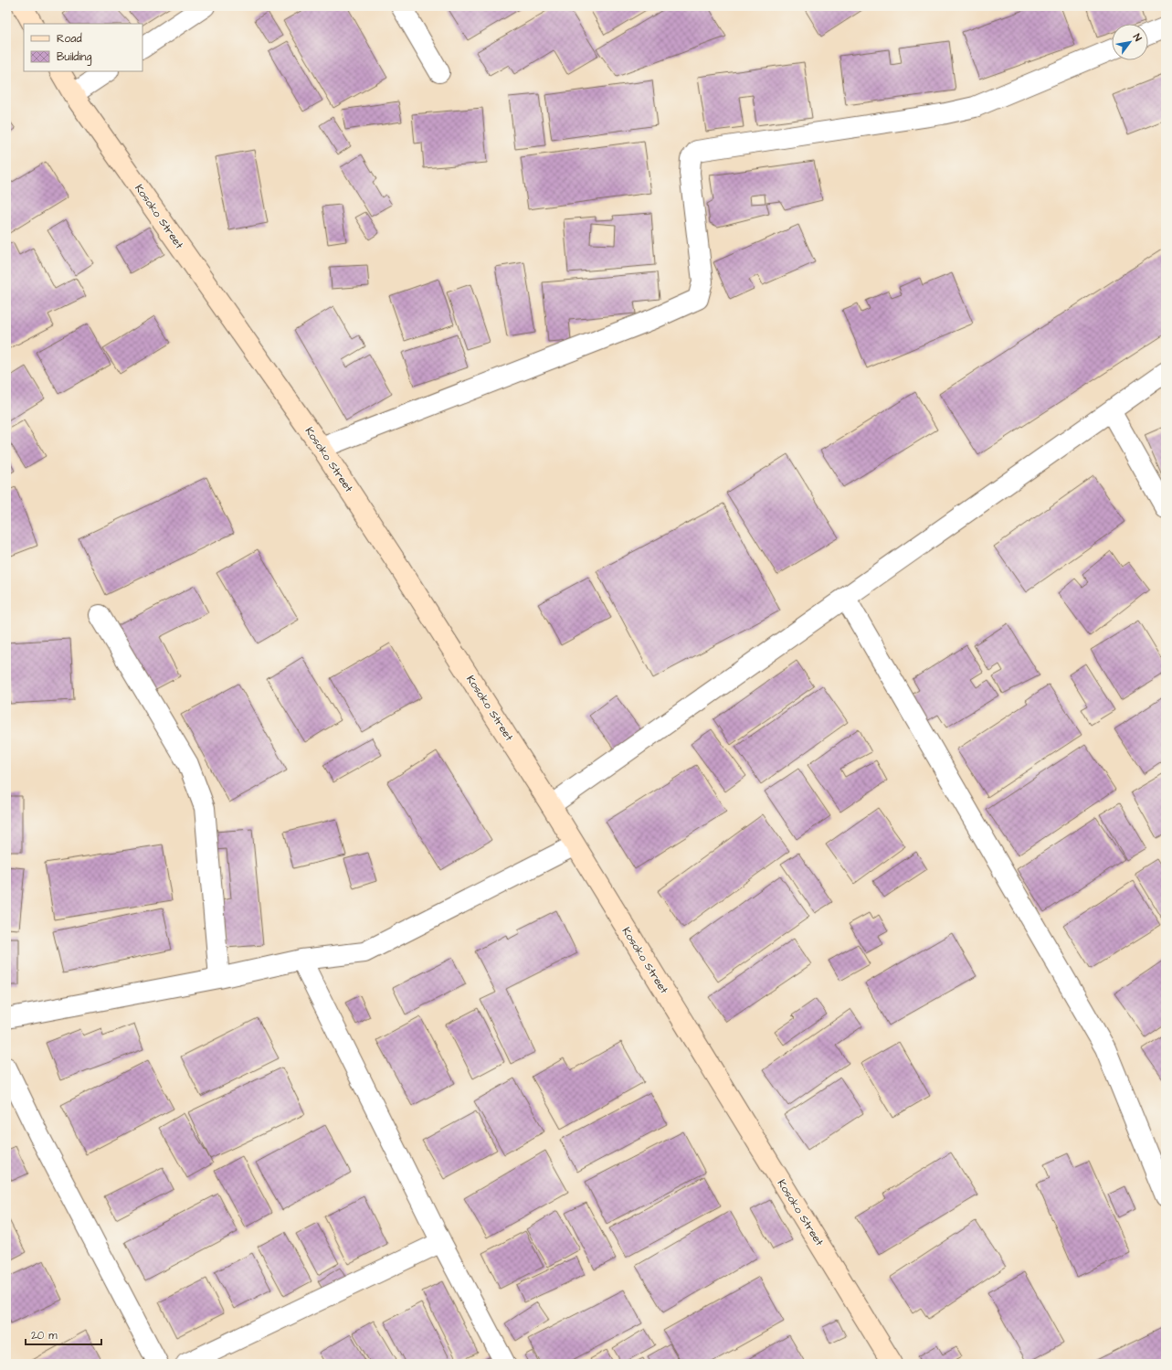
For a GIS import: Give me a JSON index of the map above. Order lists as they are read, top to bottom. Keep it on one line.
{"streets":{"street":["Kosoko Street"]},"legend":["Road","Building"],"scale_bar":"20 m","north":"top right"}
